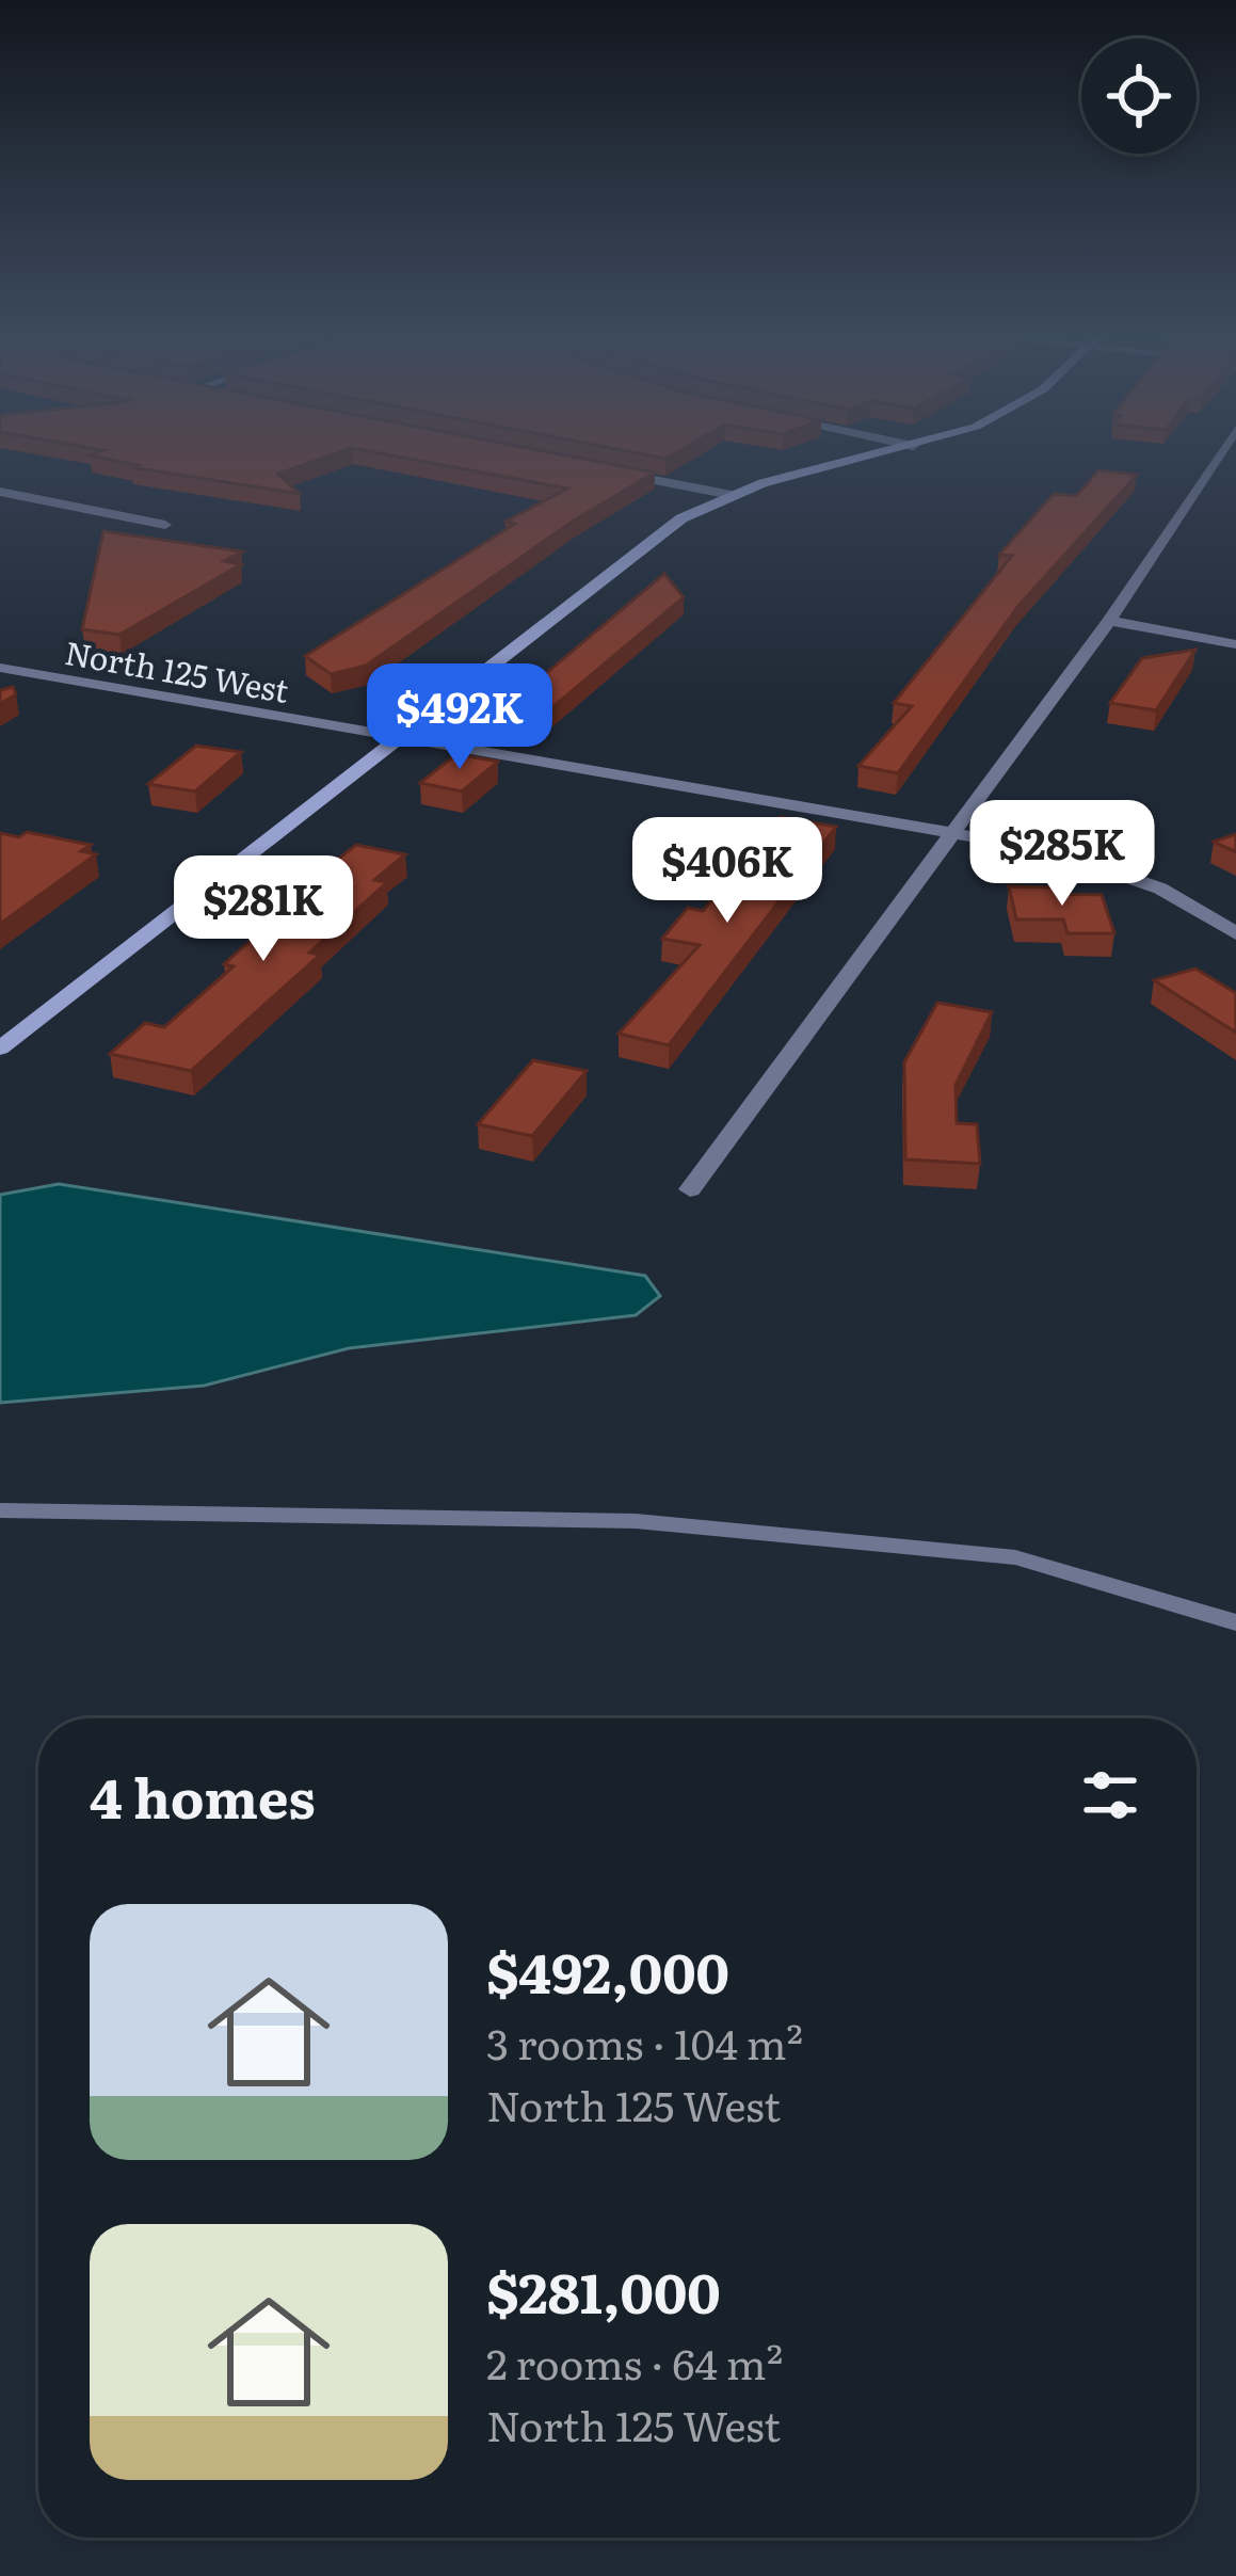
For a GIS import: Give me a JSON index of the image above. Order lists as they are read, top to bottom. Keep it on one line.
{"streets":{"street":["North 125 West"]},"page":{"price":["$492K","$285K","$406K","$281K"],"heading":"4 homes","list":[{"name":"$492,000","note":"3 rooms · 104 m² · North 125 West"},{"name":"$281,000","note":"2 rooms · 64 m² · North 125 West"}]}}
